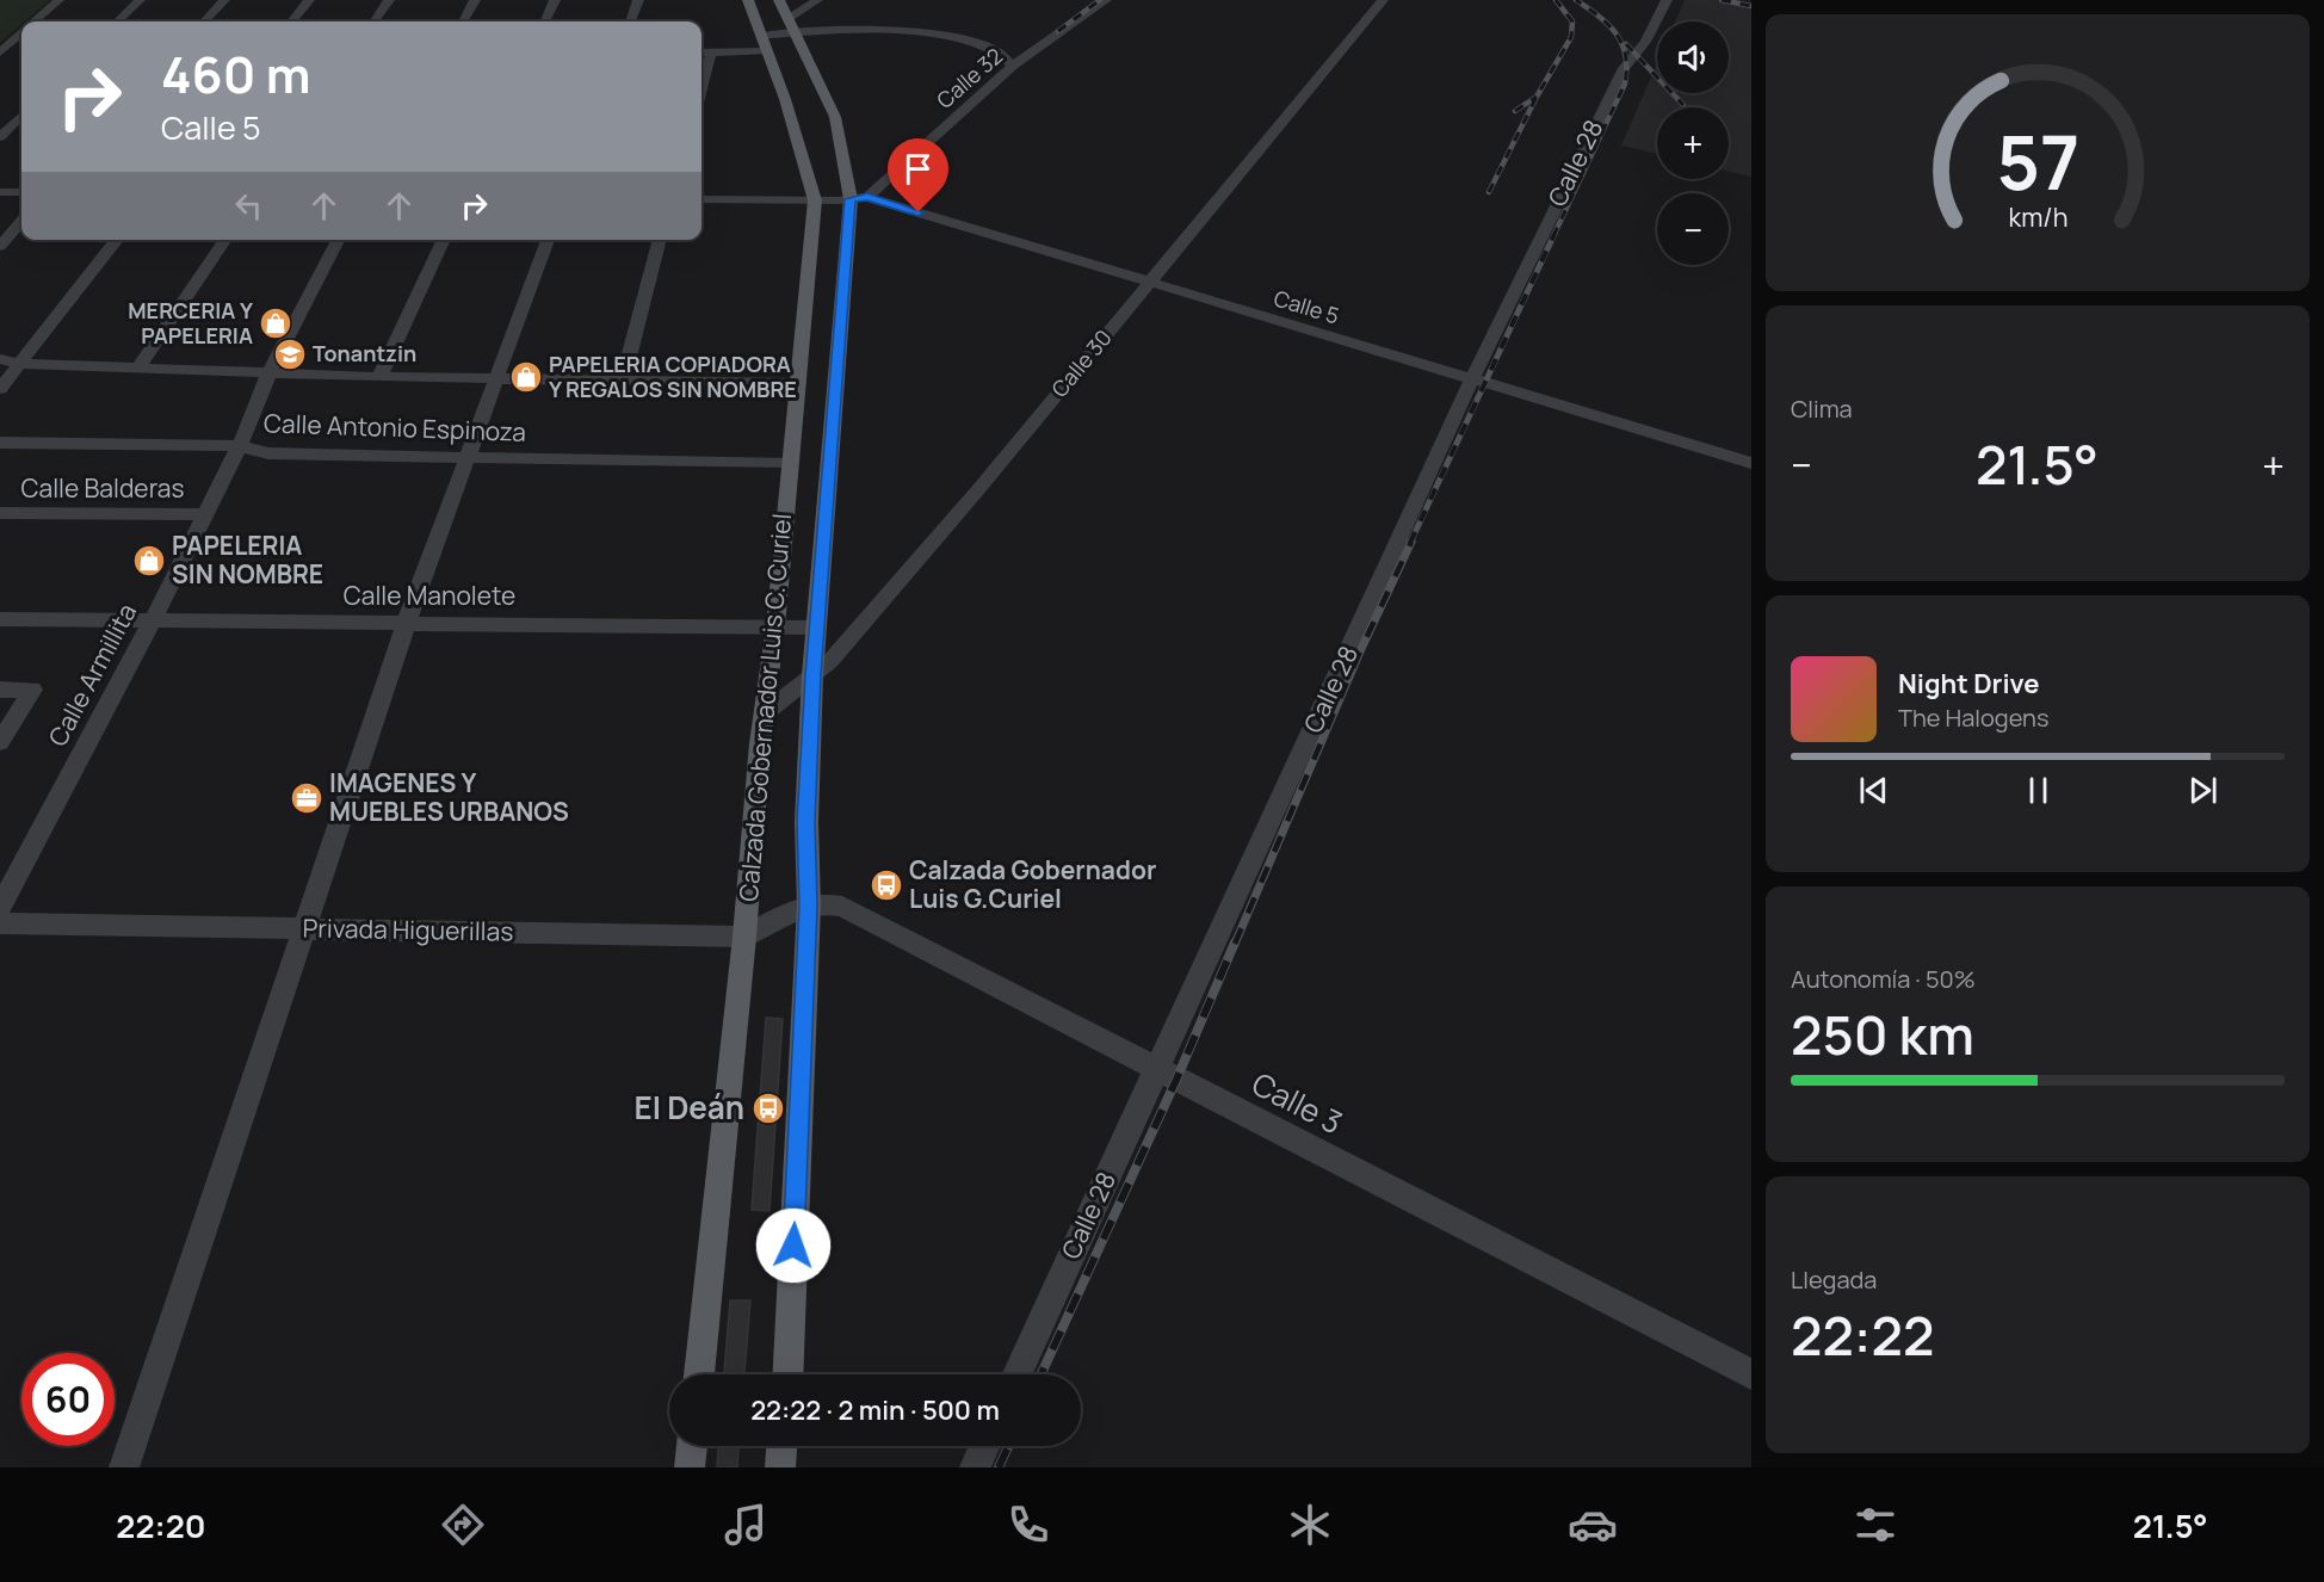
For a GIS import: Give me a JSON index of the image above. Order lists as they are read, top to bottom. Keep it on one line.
{"streets":{"main road":["Calzada Gobernador Luis C. Curiel"],"street":["Calle 32","Calle 28","Calle 5","Calle 30","Calle Antonio Espinoza","Calle Balderas","Calle Manolete","Calle Armillita","Privada Higuerillas","Calle 3"]},"crossings":[["Calle 32","Calle 5"],["Calle 32","Calzada Gobernador Luis C. Curiel"],["Calle 28","Calle 5"],["Calle 28","Calle 3"],["Calle 5","Calle 30"],["Calle 5","Calzada Gobernador Luis C. Curiel"],["Calle 30","Calzada Gobernador Luis C. Curiel"],["Calle Antonio Espinoza","Calle Armillita"],["Calle Antonio Espinoza","Calzada Gobernador Luis C. Curiel"],["Calle Balderas","Calle Armillita"],["Calle Manolete","Calle Armillita"],["Calle Manolete","Calzada Gobernador Luis C. Curiel"],["Calzada Gobernador Luis C. Curiel","Privada Higuerillas"],["Calzada Gobernador Luis C. Curiel","Calle 3"]],"places":{"shop":["MERCERIA Y PAPELERIA","PAPELERIA COPIADORA Y REGALOS SIN NOMBRE","PAPELERIA SIN NOMBRE"],"school or university":["Tonantzin"],"office":["IMAGENES Y MUEBLES URBANOS"],"bus stop":["Calzada Gobernador Luis G.Curiel","El Deán"]},"page":{"map_buttons":["+","−"],"turn":["460 m","Calle 5"],"tile":["Clima",["Autonomía · 50%","250 km"],["Llegada","22:22"]],"heat":["−","21.5°","+"],"song":["Night Drive","The Halogens"],"limit":"60","trip":"22:22 · 2 min · 500 m","tabs":["22:20","21.5°"],"gauge":["57","km/h"]}}
